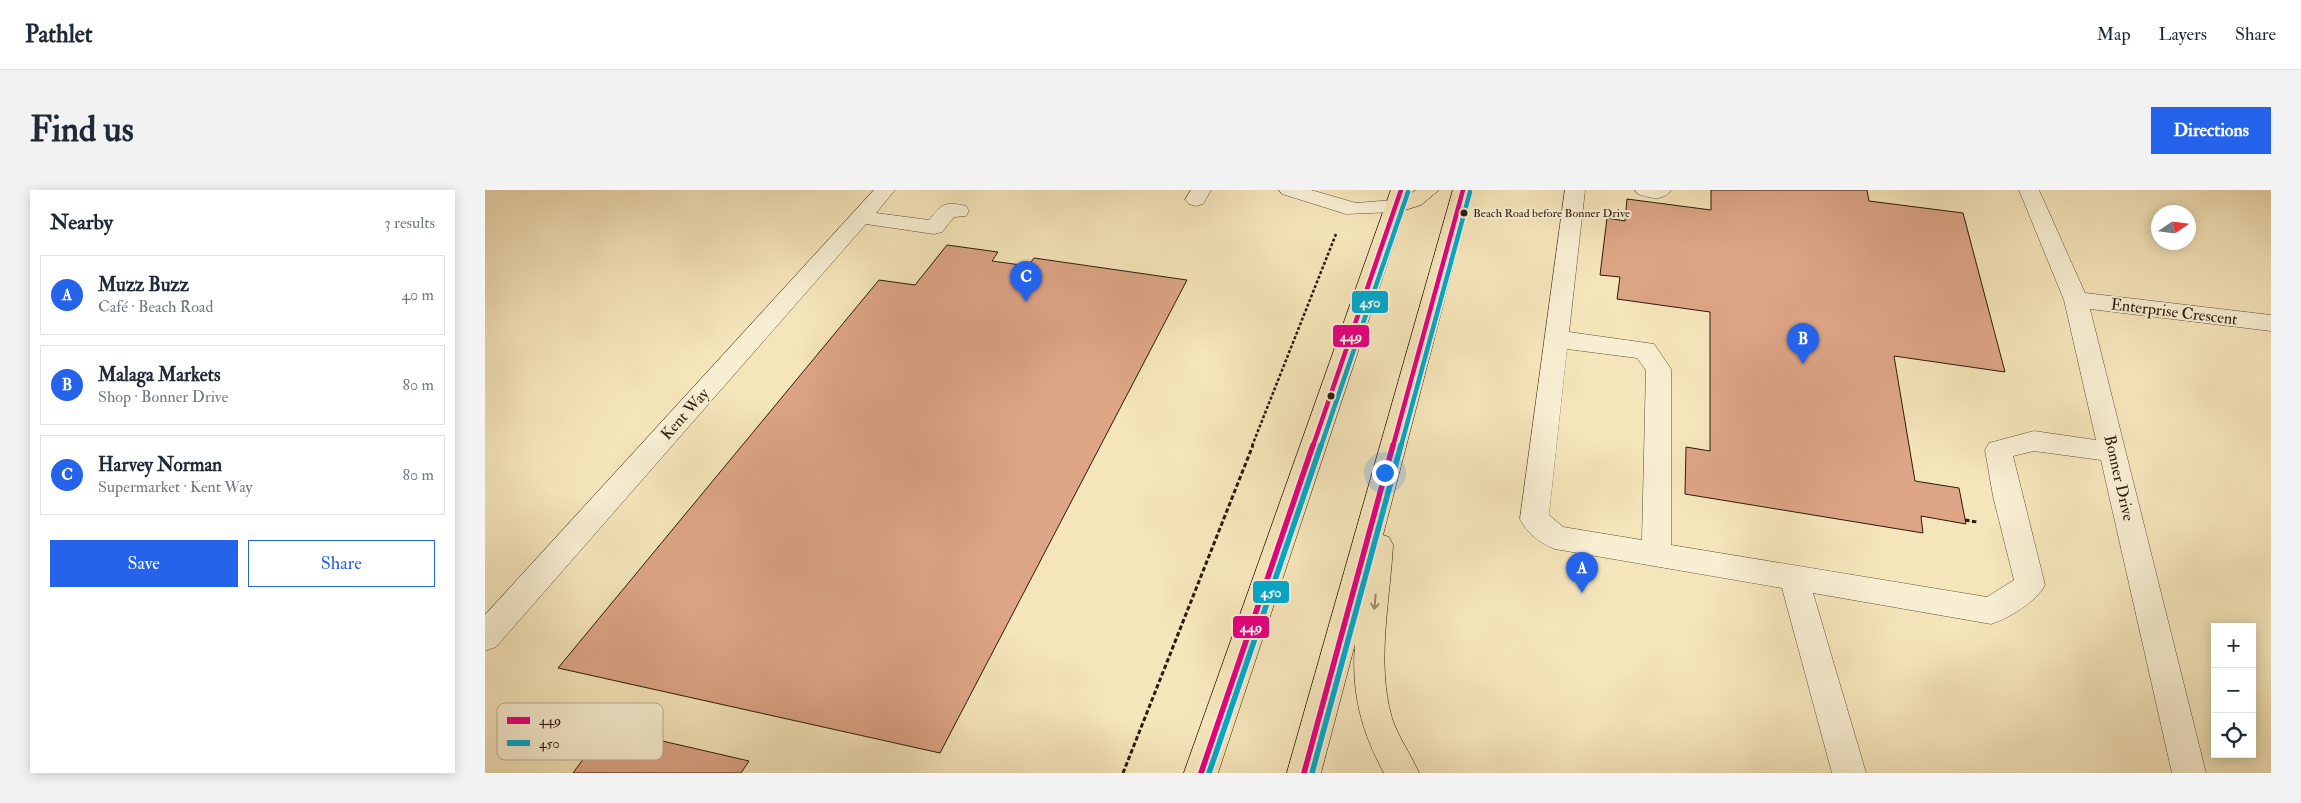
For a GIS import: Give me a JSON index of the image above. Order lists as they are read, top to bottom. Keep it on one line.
{"streets":{"street":["Enterprise Crescent","Kent Way","Bonner Drive"]},"crossings":[["Enterprise Crescent","Bonner Drive"]],"places":["Beach Road before Bonner Drive"],"lines":["transit line 449","transit line 450"],"legend":["449","450"],"north":"right","page":{"header":"Pathlet","nav":["Map","Layers","Share"],"buttons":["Directions",["Save","Share"]],"title":"Find us","heading":["Nearby","3 results"],"list":[{"mark":"A","name":"Muzz Buzz","note":"Café · Beach Road","value":"40 m"},{"mark":"B","name":"Malaga Markets","note":"Shop · Bonner Drive","value":"80 m"},{"mark":"C","name":"Harvey Norman","note":"Supermarket · Kent Way","value":"80 m"}],"pins":["C","B","A"],"map_buttons":["+","−"]}}
